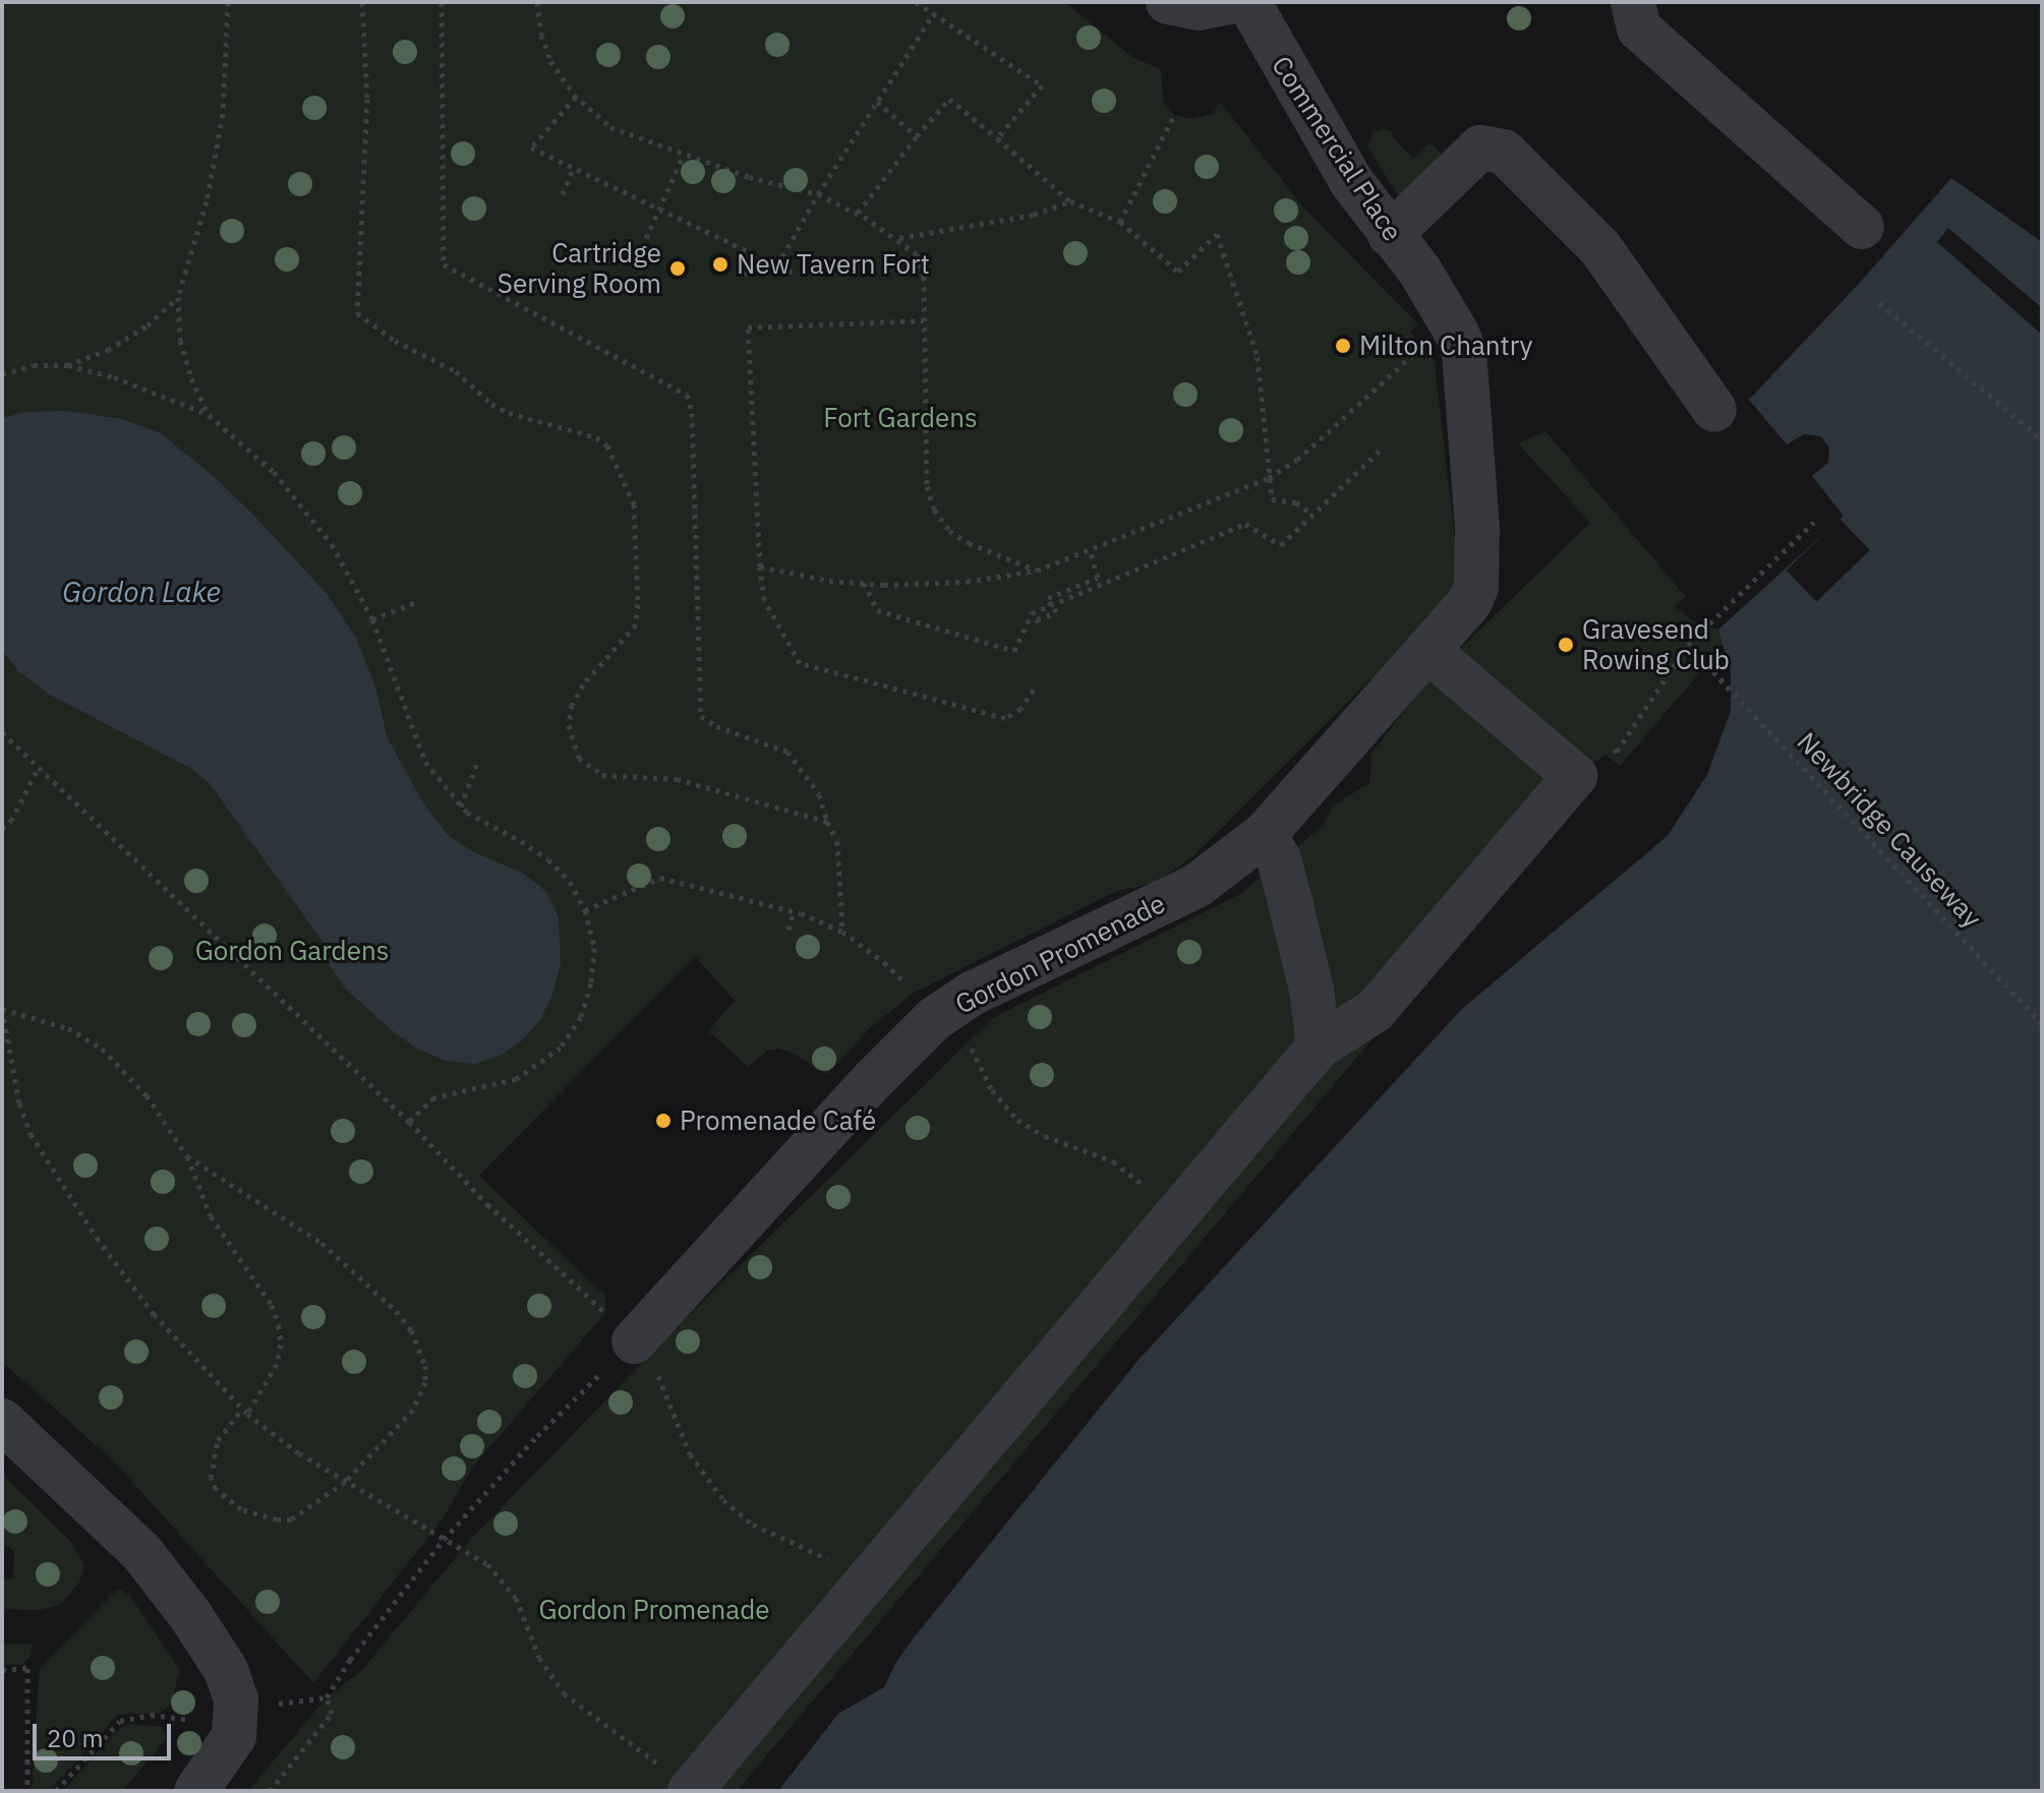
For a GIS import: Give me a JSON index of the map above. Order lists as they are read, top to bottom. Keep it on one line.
{"streets":{"street":["Commercial Place","Gordon Promenade"],"path":["Newbridge Causeway"]},"crossings":[["Commercial Place","Gordon Promenade"]],"water":["Gordon Lake"],"parks":["Fort Gardens","Gordon Gardens","Gordon Promenade"],"places":["New Tavern Fort","Cartridge Serving Room","Milton Chantry","Gravesend Rowing Club","Promenade Café"],"scale_bar":"20 m"}
